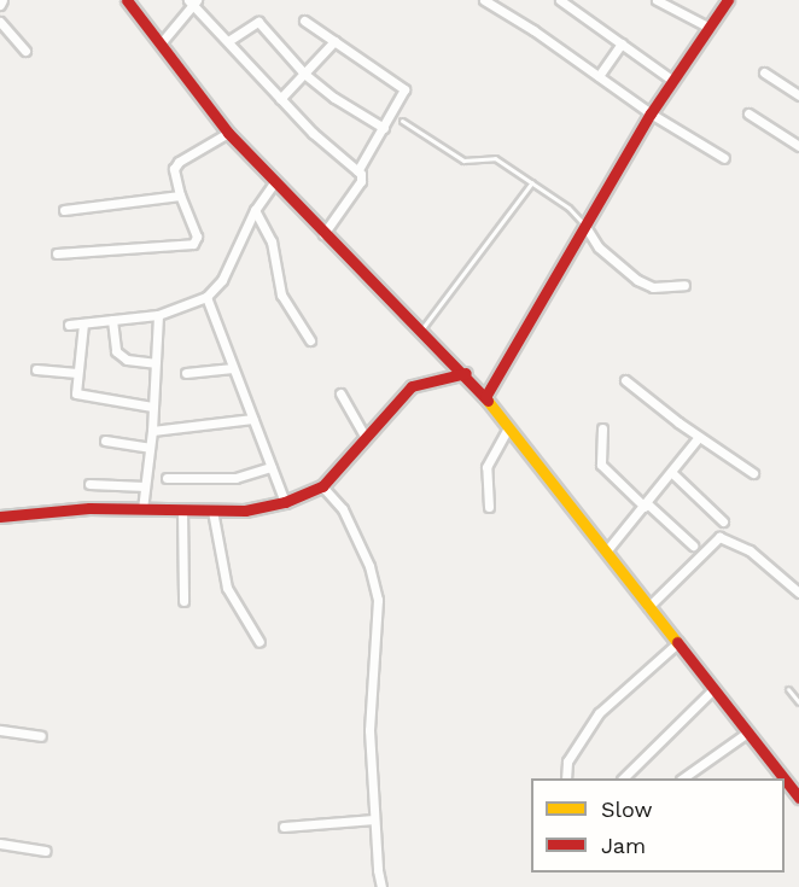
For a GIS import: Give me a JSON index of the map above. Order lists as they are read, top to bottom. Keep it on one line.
{"legend":["Slow","Jam"]}
